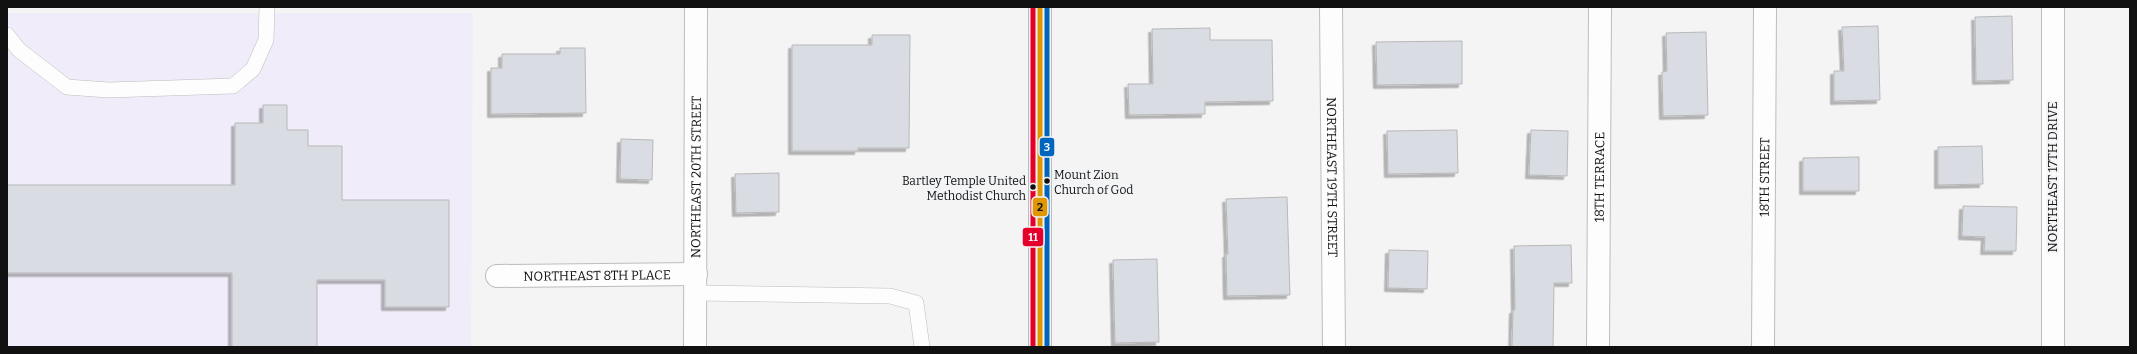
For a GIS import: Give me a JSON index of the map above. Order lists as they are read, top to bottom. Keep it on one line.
{"streets":{"street":["NORTHEAST 20TH STREET","NORTHEAST 19TH STREET","18TH TERRACE","18TH STREET","NORTHEAST 17TH DRIVE","NORTHEAST 8TH PLACE"]},"crossings":[["NORTHEAST 20TH STREET","NORTHEAST 8TH PLACE"]],"places":["Mount Zion Church of God","Bartley Temple United Methodist Church"],"lines":["transit line 2","transit line 3","transit line 11"]}
